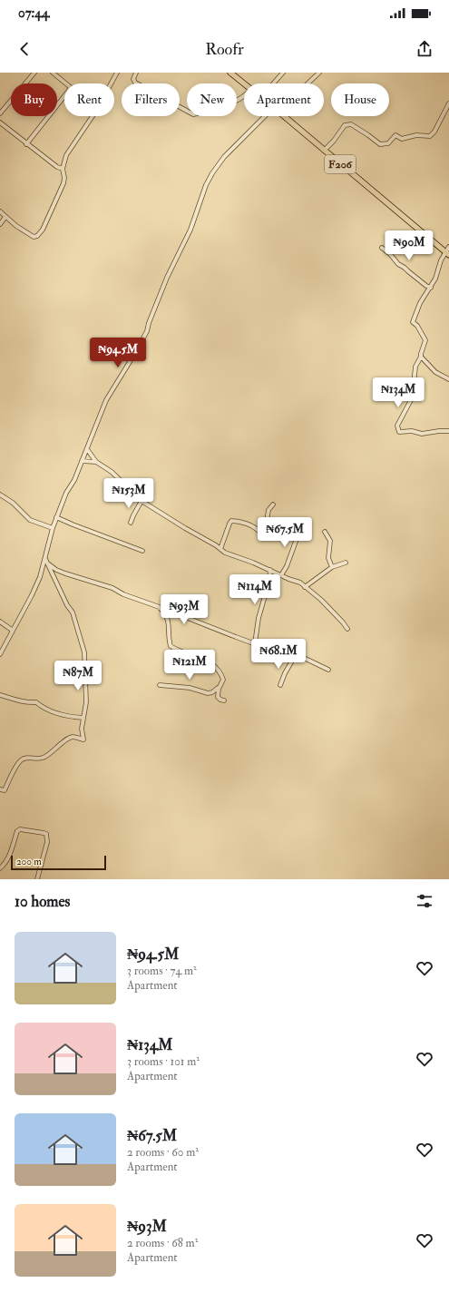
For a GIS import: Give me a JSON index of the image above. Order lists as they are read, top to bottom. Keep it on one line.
{"streets":{"main road":["F206"]},"scale_bar":"200 m","page":{"status":"07:44","header":"Roofr","chip":["Buy","Rent","Filters","New","Apartment","House"],"price":["₦90M","₦94.5M","₦134M","₦153M","₦67.5M","₦114M","₦93M","₦68.1M","₦121M","₦87M"],"scale":"200 m","heading":"10 homes","list":[{"name":"₦94.5M","note":"3 rooms · 74 m² · Apartment"},{"name":"₦134M","note":"3 rooms · 101 m² · Apartment"},{"name":"₦67.5M","note":"2 rooms · 60 m² · Apartment"},{"name":"₦93M","note":"2 rooms · 68 m² · Apartment"}]}}
